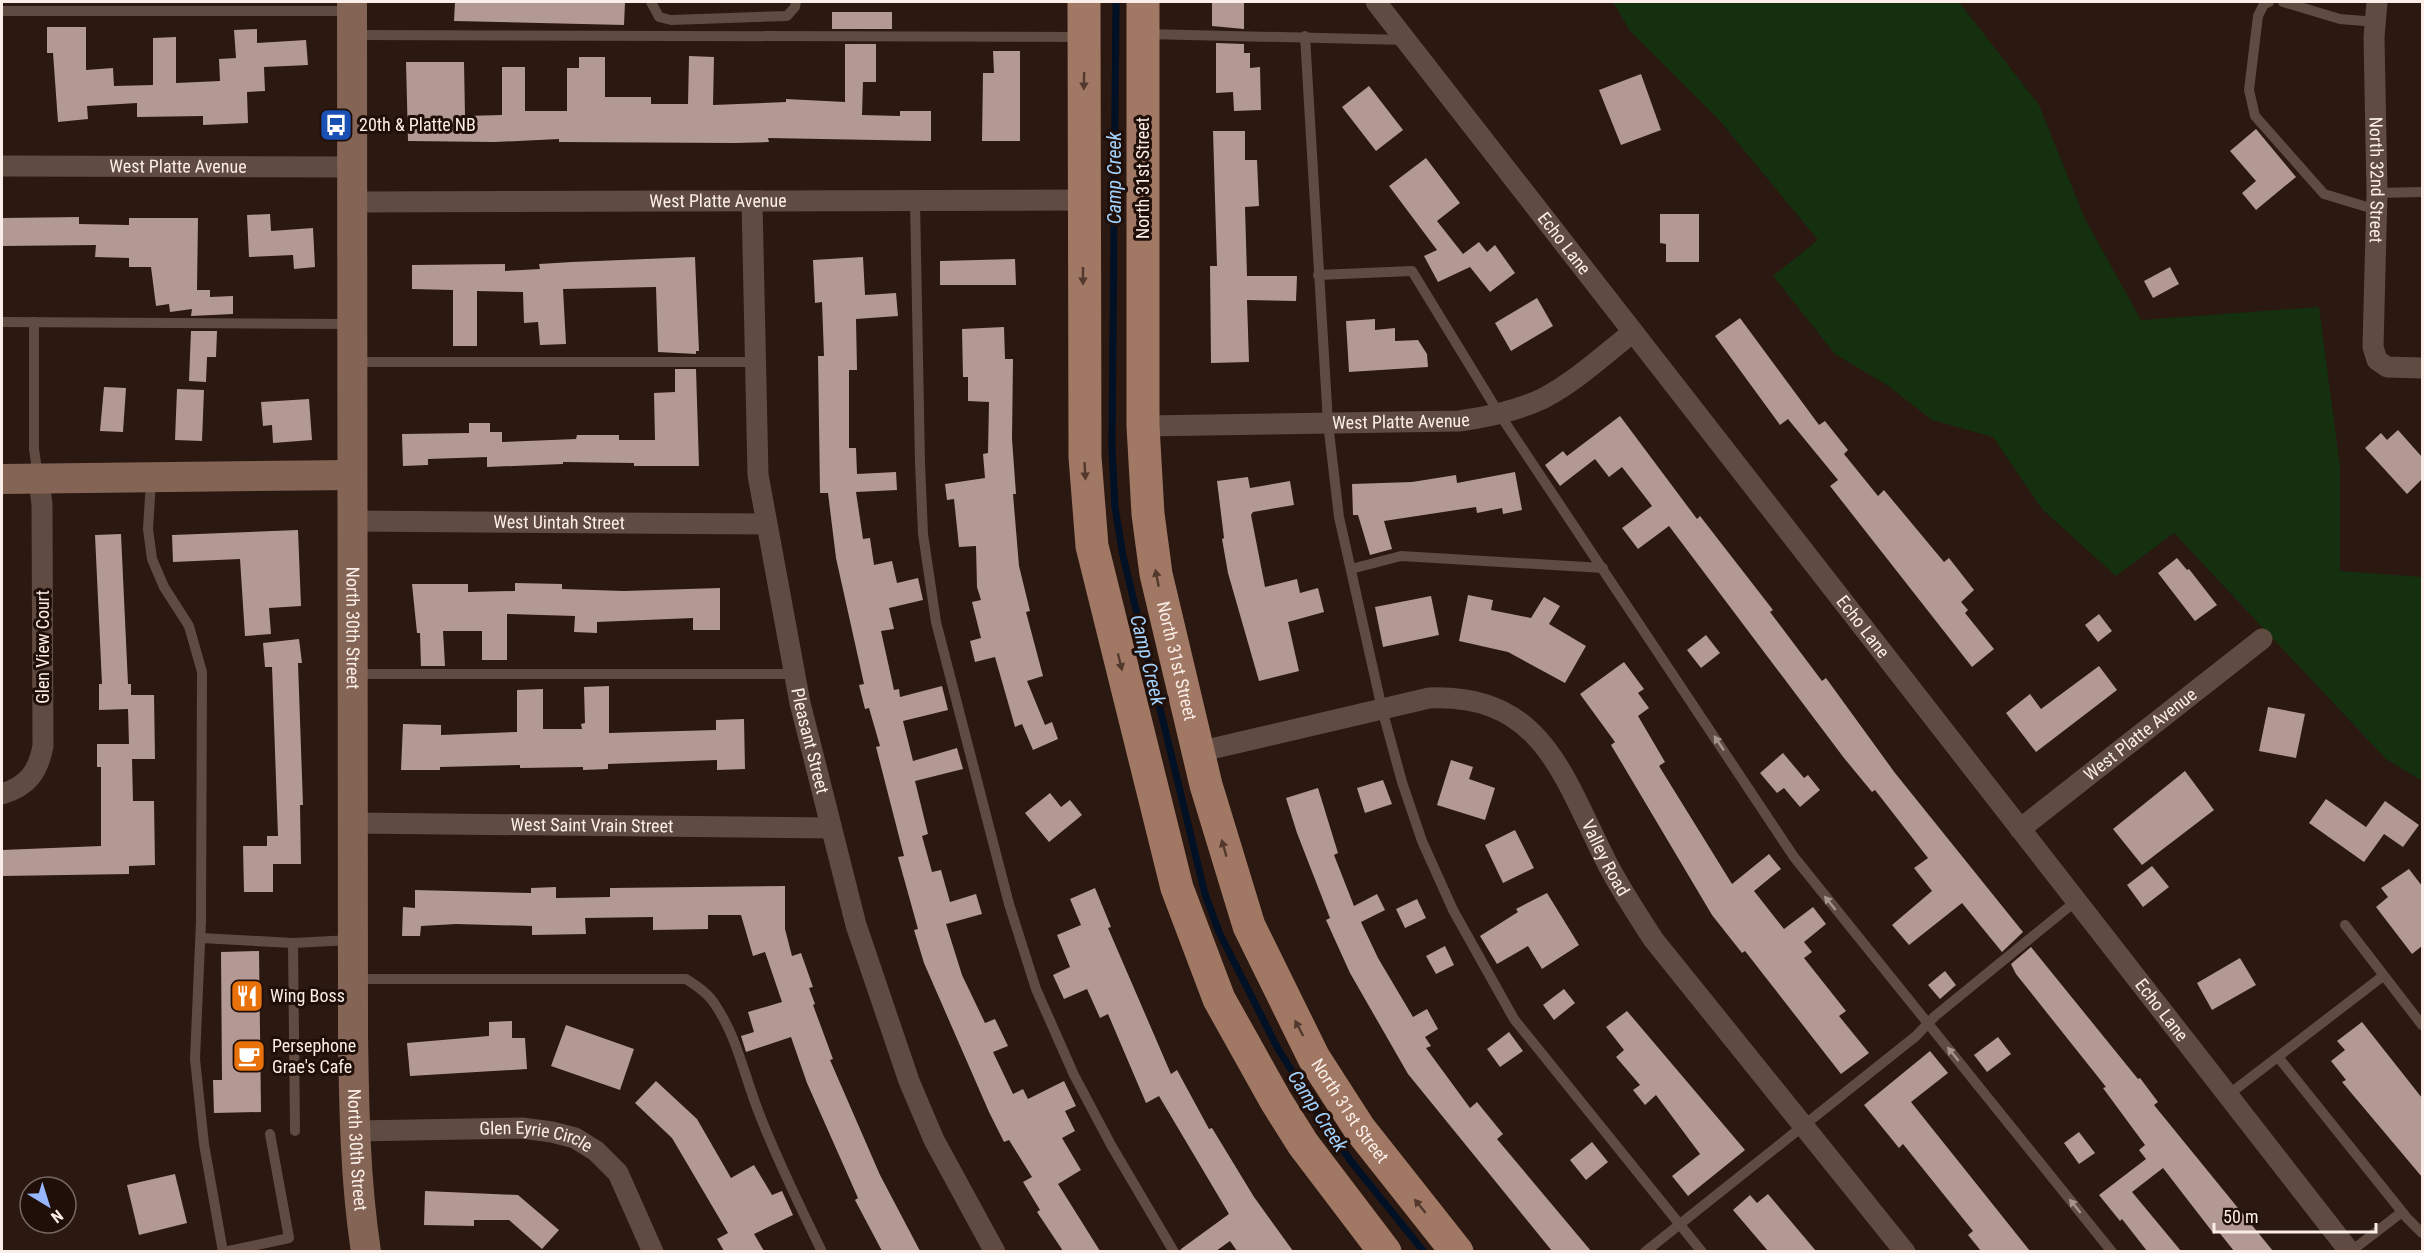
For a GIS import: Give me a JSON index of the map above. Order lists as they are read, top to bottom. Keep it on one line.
{"streets":{"main road":["North 31st Street","North 30th Street"],"street":["West Platte Avenue","North 32nd Street","Echo Lane","West Uintah Street","Glen View Court","Pleasant Street","West Saint Vrain Street","Valley Road","Glen Eyrie Circle"]},"crossings":[["West Platte Avenue","North 31st Street"],["West Platte Avenue","Echo Lane"],["West Platte Avenue","North 30th Street"],["West Platte Avenue","Pleasant Street"],["North 31st Street","Valley Road"],["West Uintah Street","North 30th Street"],["West Uintah Street","Pleasant Street"],["North 30th Street","West Saint Vrain Street"],["North 30th Street","Glen Eyrie Circle"],["Pleasant Street","West Saint Vrain Street"]],"water":["Camp Creek"],"places":{"bus stop":["20th & Platte NB"],"restaurant":["Wing Boss"],"cafe":["Persephone Grae's Cafe"]},"scale_bar":"50 m","north":"bottom right"}
